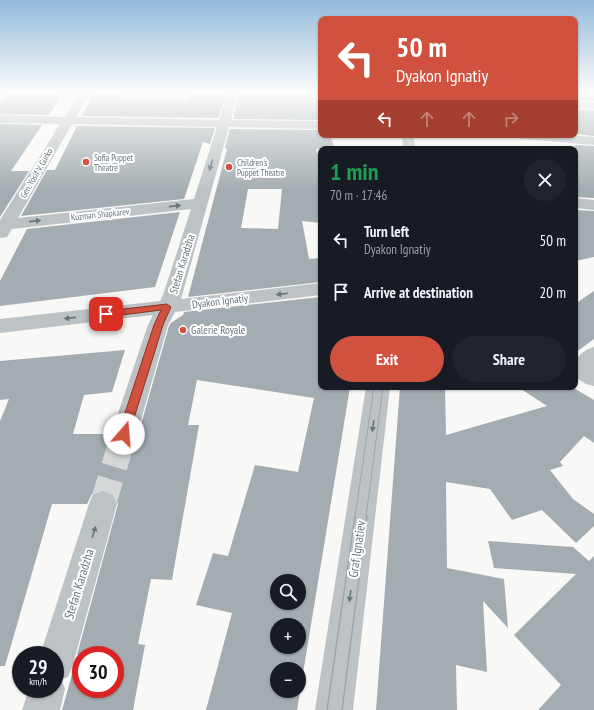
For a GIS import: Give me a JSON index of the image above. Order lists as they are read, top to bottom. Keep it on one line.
{"streets":{"street":["Gen. Yosif V. Gurko","Kuzman Shapkarev","Stefan Karadzha","Dyakon Ignatiy","Graf Ignatiev"]},"crossings":[["Gen. Yosif V. Gurko","Kuzman Shapkarev"],["Kuzman Shapkarev","Stefan Karadzha"],["Stefan Karadzha","Dyakon Ignatiy"]],"one_way":["Kuzman Shapkarev","Dyakon Ignatiy","Graf Ignatiev"],"places":["Sofia Puppet Theatre","Children's Puppet Theatre","Galerie Royale"],"page":{"turn":["50 m","Dyakon Ignatiy"],"heading":["1 min","70 m · 17:46"],"list":[{"name":"Turn left","note":"Dyakon Ignatiy","value":"50 m"},{"name":"Arrive at destination","value":"20 m"}],"buttons":["Exit","Share"],"map_buttons":["+","−"],"speed":"29 km/h","limit":"30"}}
